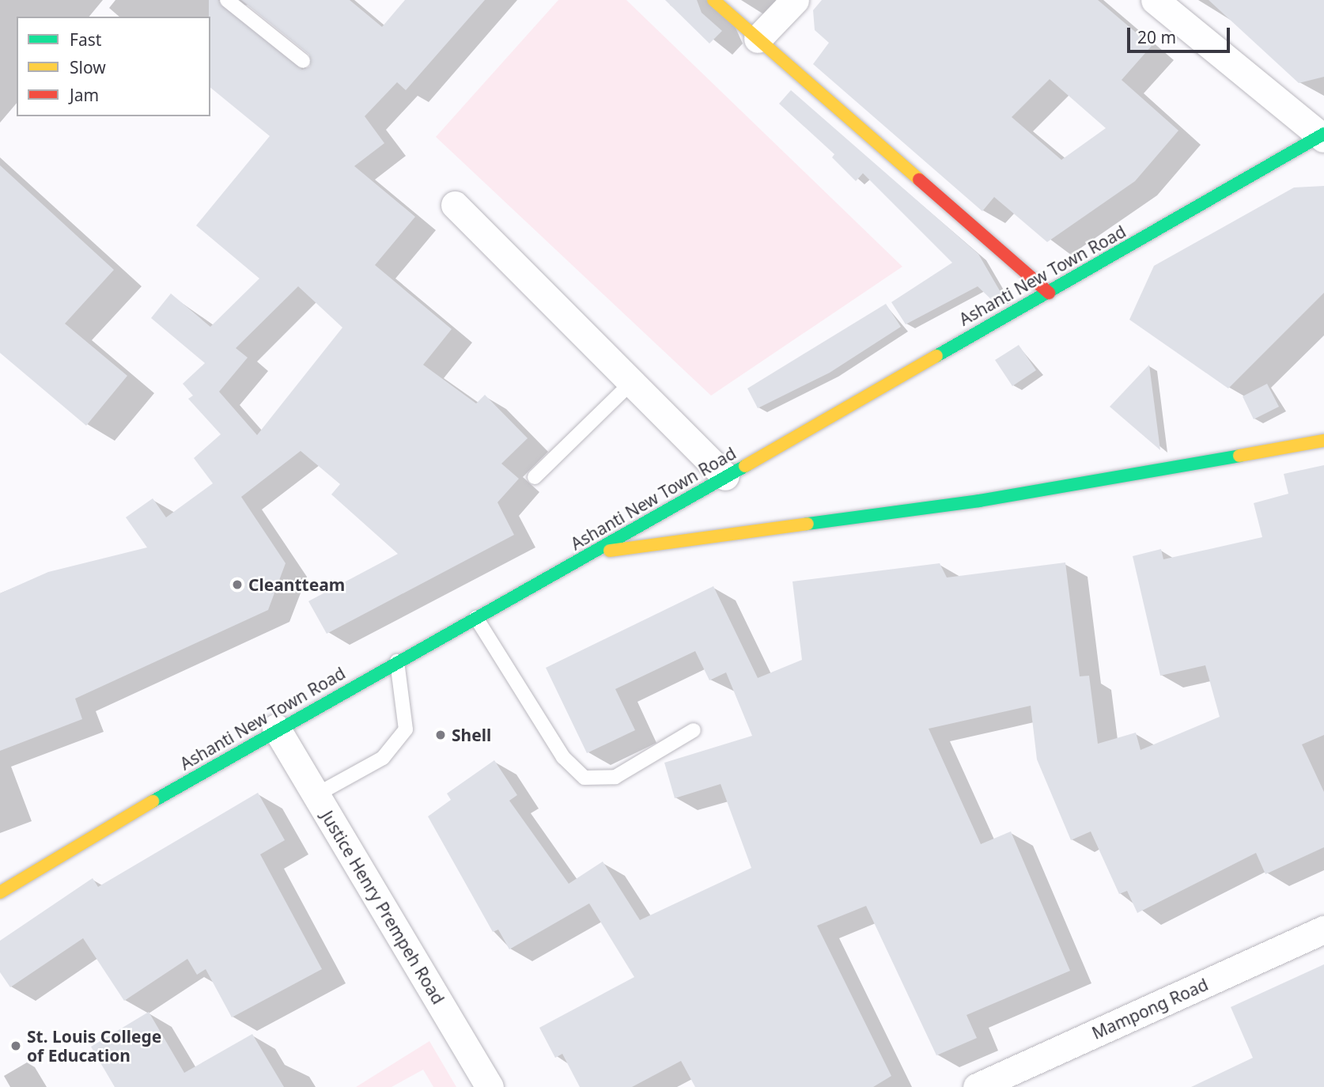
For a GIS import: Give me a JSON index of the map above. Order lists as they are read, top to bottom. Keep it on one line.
{"streets":{"street":["Ashanti New Town Road","Justice Henry Prempeh Road","Mampong Road"]},"crossings":[["Ashanti New Town Road","Justice Henry Prempeh Road"]],"places":["Cleantteam","Shell","St. Louis College of Education"],"legend":["Fast","Slow","Jam"],"scale_bar":"20 m"}
